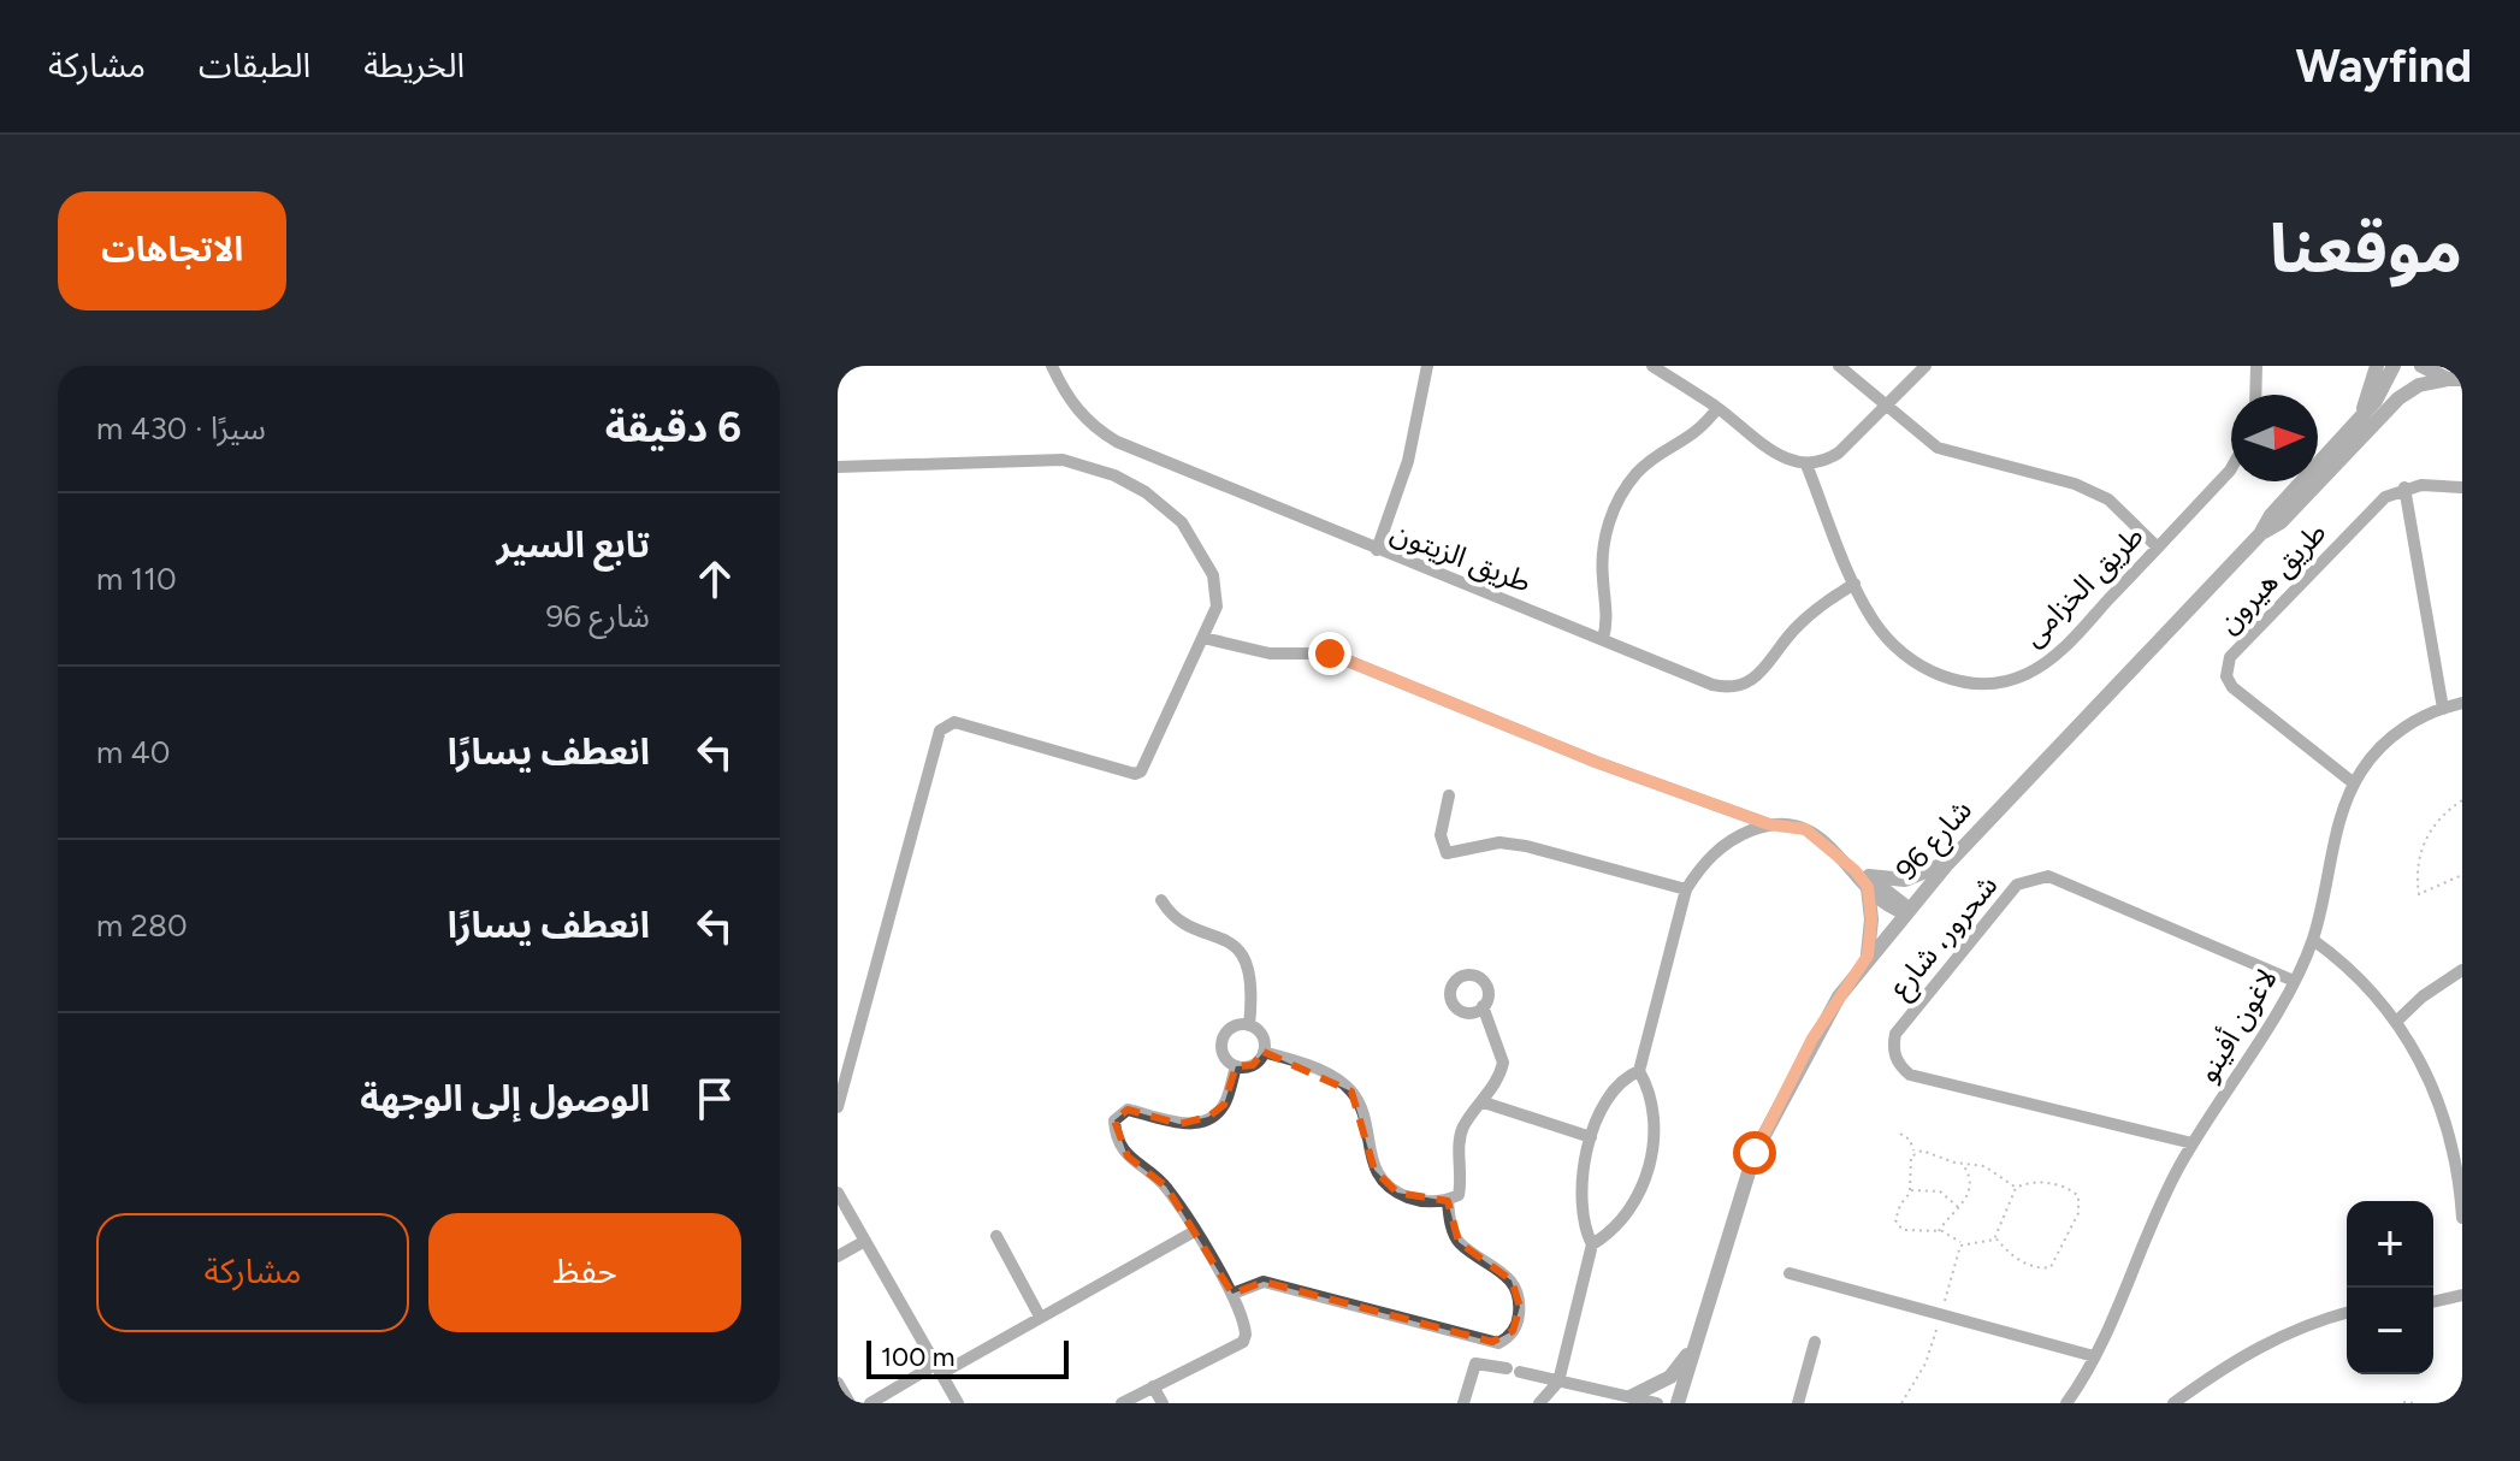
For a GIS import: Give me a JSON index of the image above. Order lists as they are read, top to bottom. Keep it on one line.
{"streets":{"street":["طريق الزيتون","طريق هيرون","طريق الخزامى","شارع 96","شحرور، شارع","لاغون أفينو"]},"crossings":[["طريق الزيتون","طريق الخزامى"],["طريق هيرون","لاغون أفينو"],["شحرور، شارع","لاغون أفينو"]],"scale_bar":"100 m","north":"right","page":{"header":"Wayfind","nav":["الخريطة","الطبقات","مشاركة"],"title":"موقعنا","buttons":["الاتجاهات",["حفظ","مشاركة"]],"heading":["6 دقيقة","سيرًا · 430 m"],"list":[["تابع السير","شارع 96","110 m"],["انعطف يسارًا","40 m"],["انعطف يسارًا","280 m"],"الوصول إلى الوجهة"],"map_buttons":["+","−"],"scale":"100 m"}}
